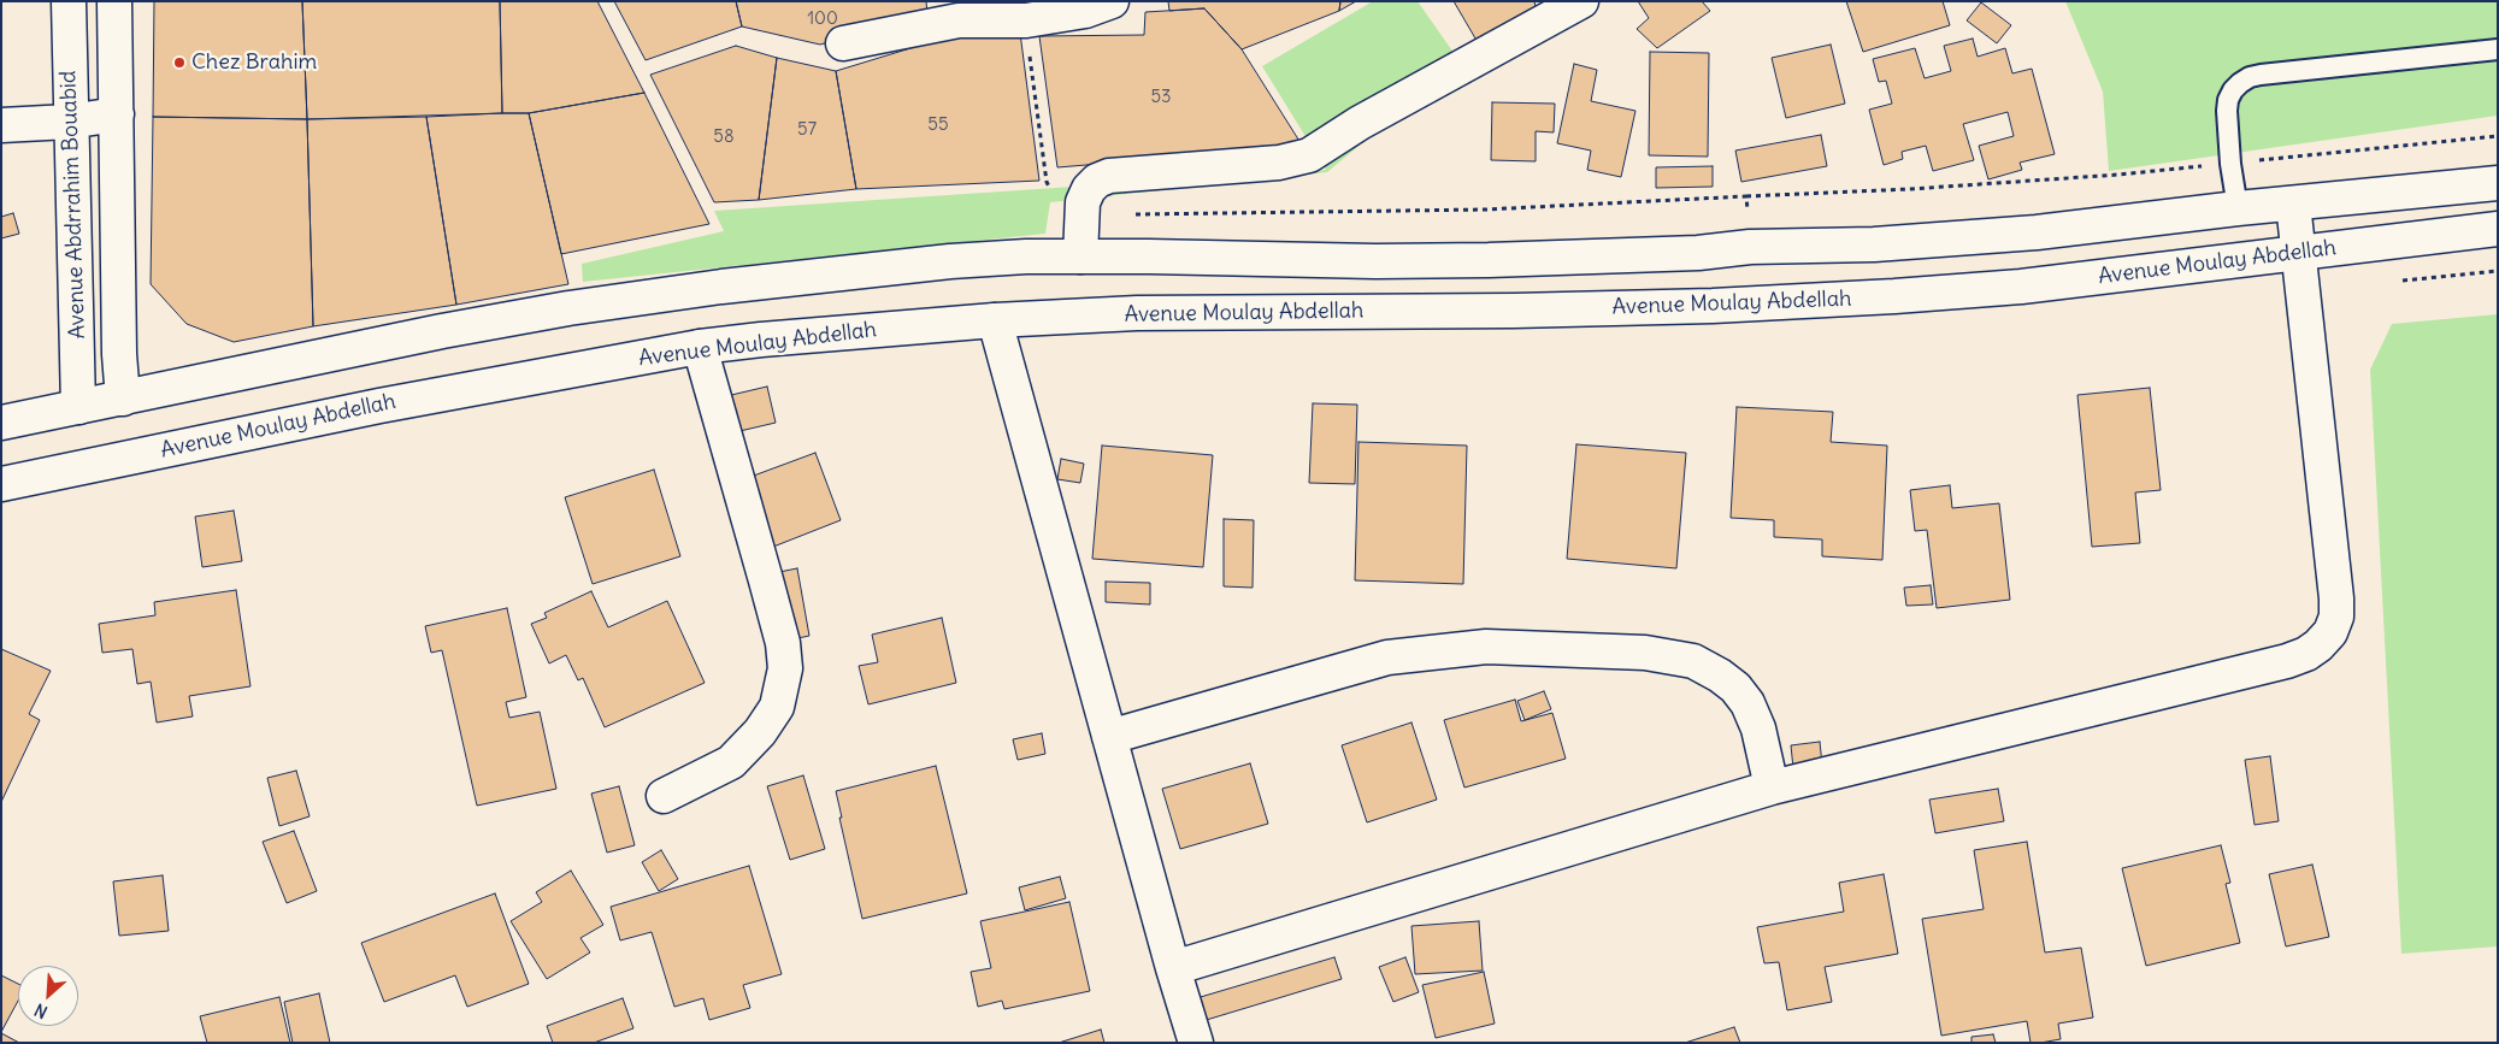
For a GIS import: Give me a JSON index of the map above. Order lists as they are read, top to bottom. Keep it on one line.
{"streets":{"street":["Avenue Abdrrahim Bouabid","Avenue Moulay Abdellah"]},"places":["Chez Brahim"],"house_numbers":["100","53","55","57","58"],"north":"bottom left"}
